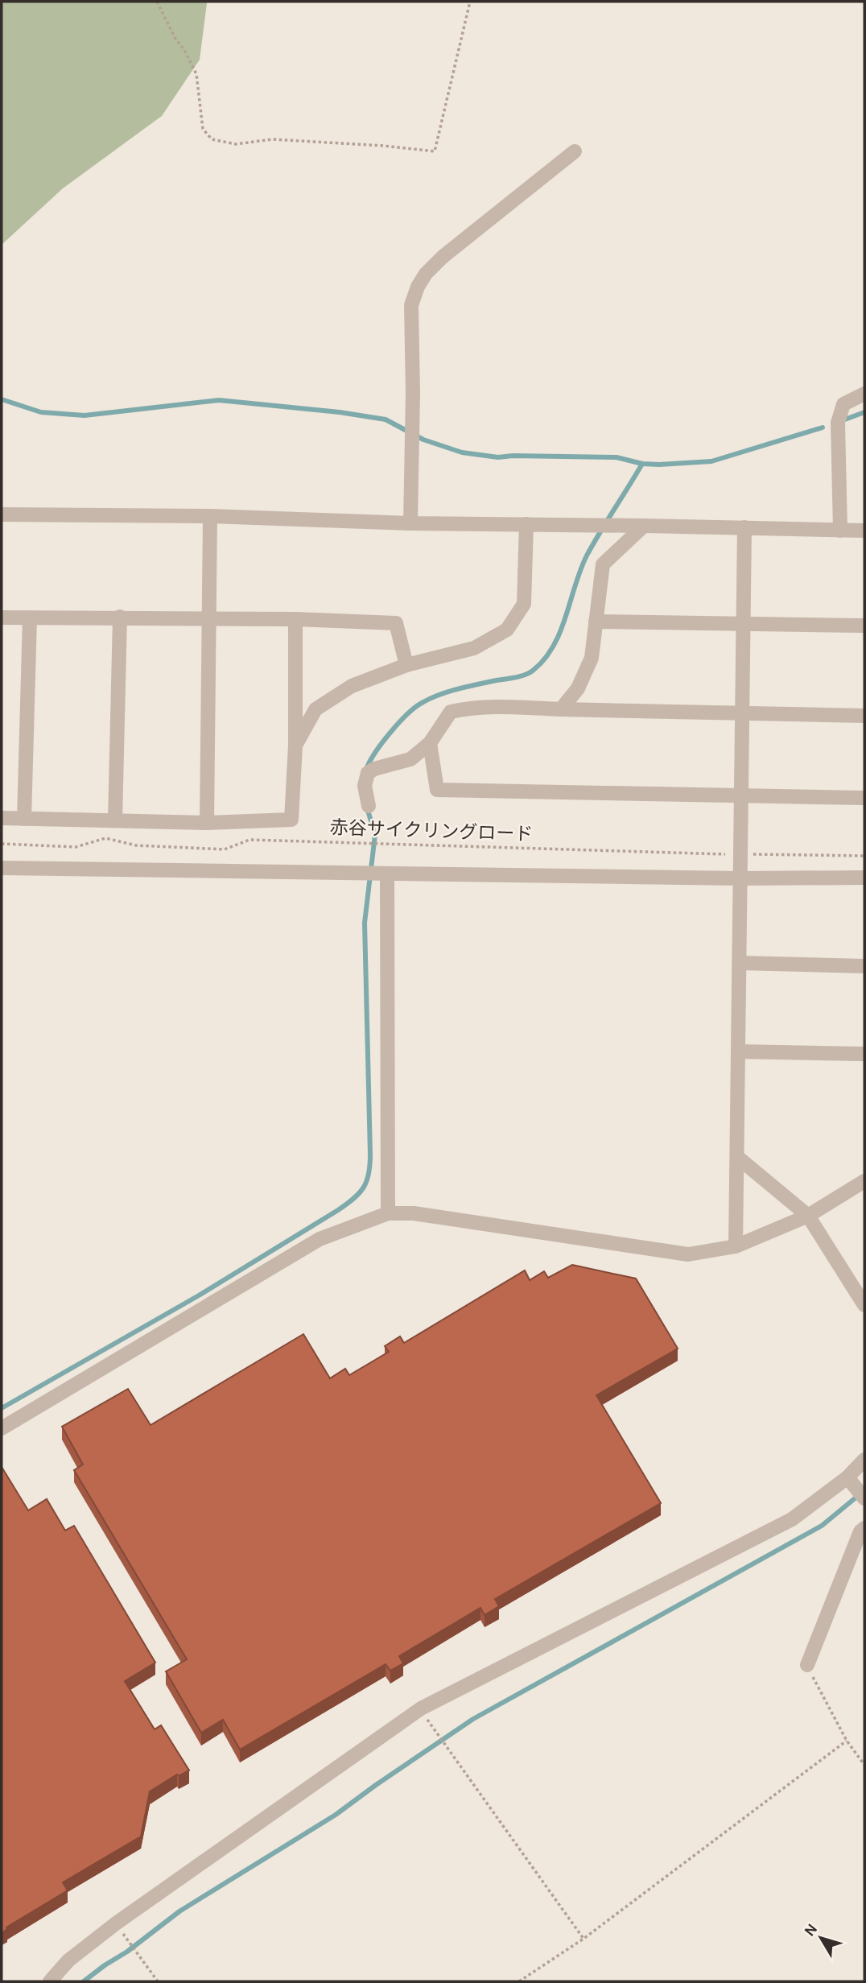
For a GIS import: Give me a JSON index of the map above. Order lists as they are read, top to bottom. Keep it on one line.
{"streets":{"path":["赤谷サイクリングロード"]},"north":"top left"}
